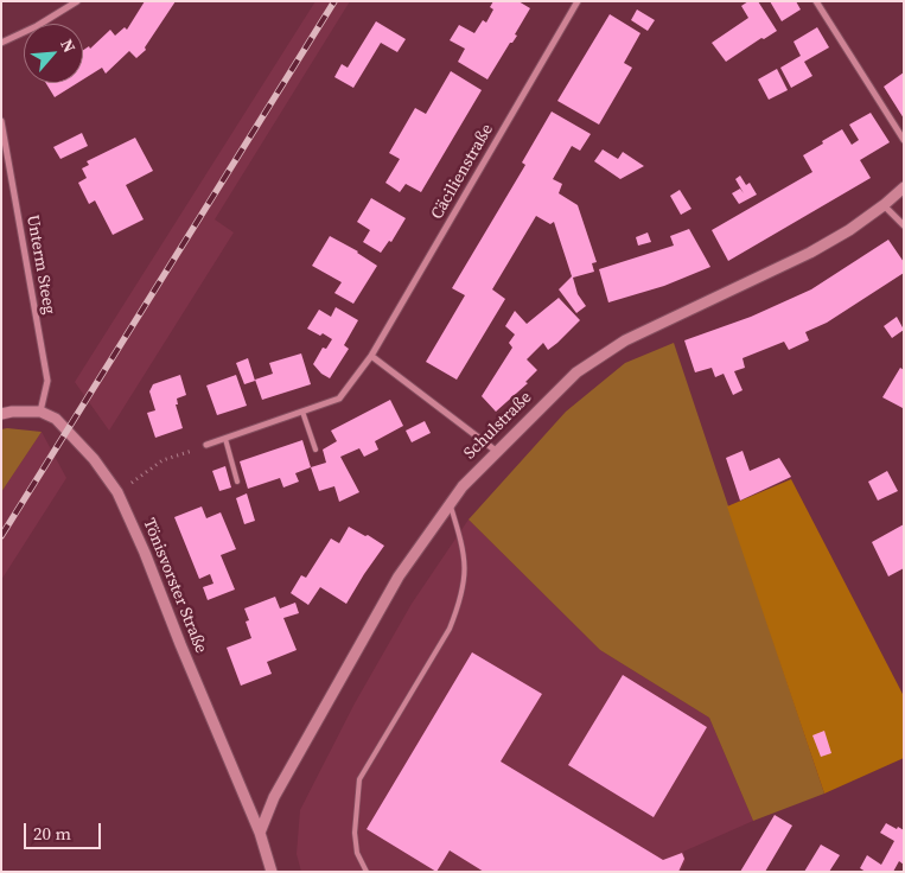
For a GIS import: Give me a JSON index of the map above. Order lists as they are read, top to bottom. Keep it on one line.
{"streets":{"street":["Cäcilienstraße","Unterm Steeg","Schulstraße","Tönisvorster Straße"]},"crossings":[["Unterm Steeg","Tönisvorster Straße"],["Schulstraße","Tönisvorster Straße"]],"scale_bar":"20 m","north":"top right"}
